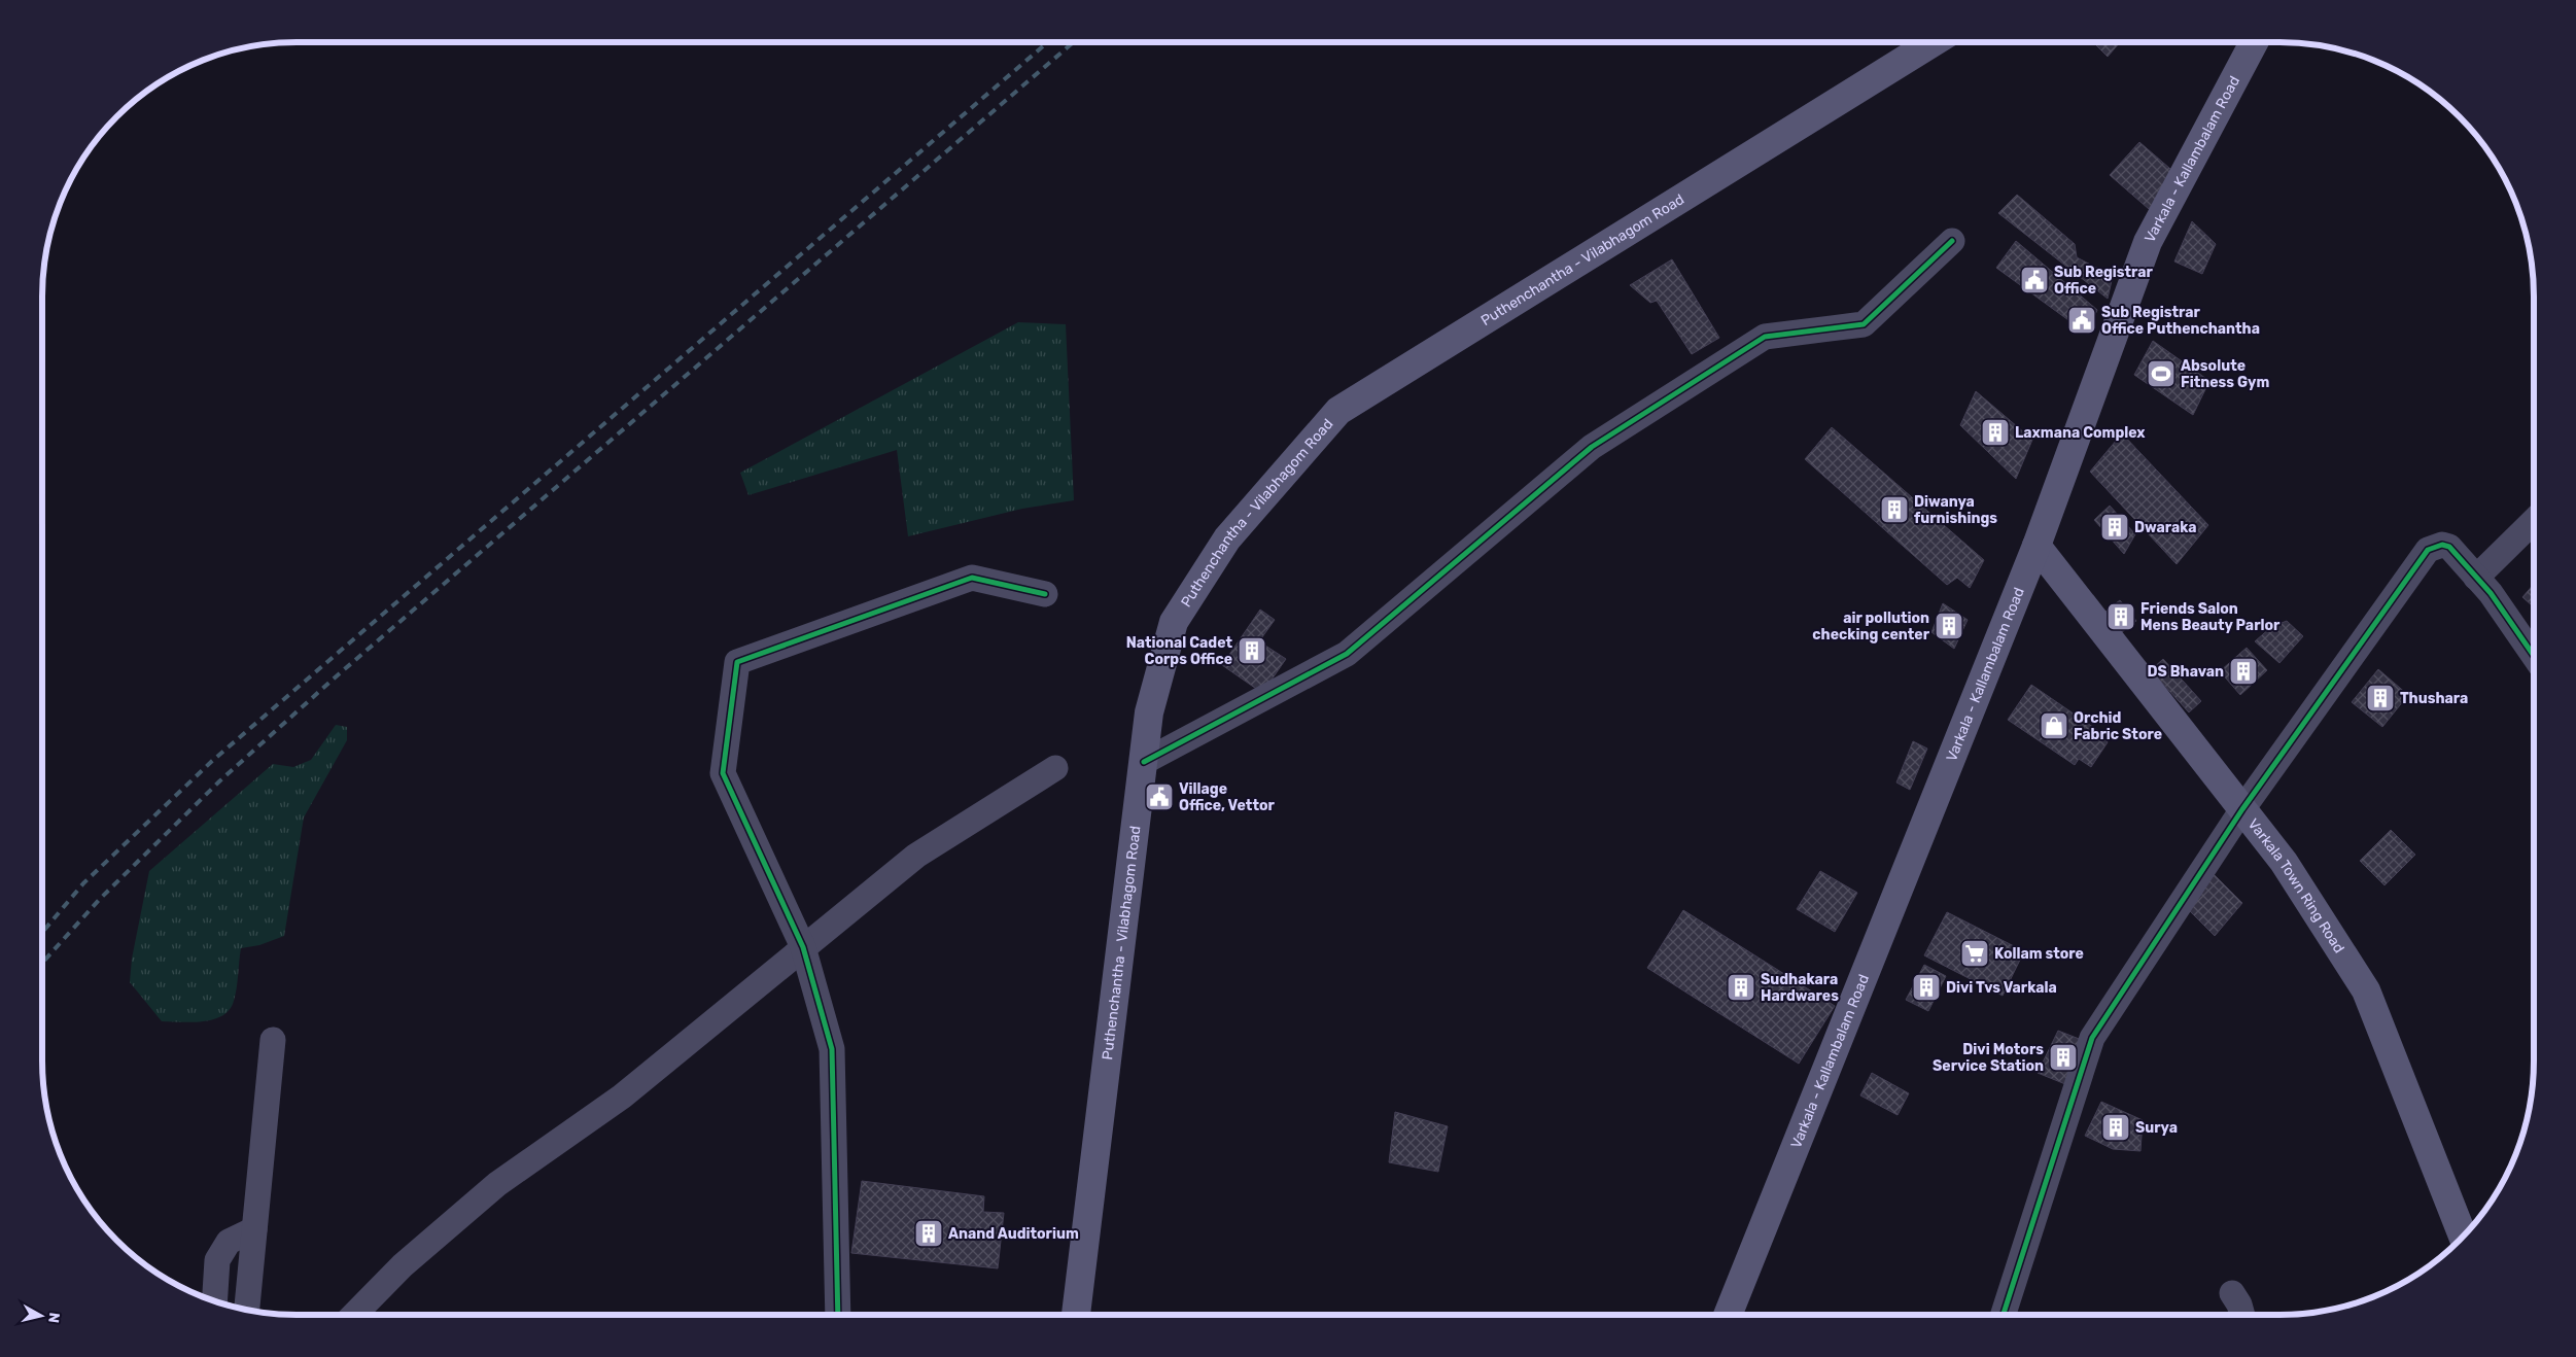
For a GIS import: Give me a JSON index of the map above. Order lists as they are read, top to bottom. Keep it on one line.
{"streets":{"main road":["Varkala - Kallambalam Road","Puthenchantha - Vilabhagom Road","Varkala Town Ring Road"]},"crossings":[["Varkala - Kallambalam Road","Varkala Town Ring Road"]],"places":{"public building":["Sub Registrar Office","Sub Registrar Office Puthenchantha","Village Office, Vettor"],"sports":["Absolute Fitness Gym"],"building":["Laxmana Complex","Diwanya furnishings","Dwaraka","Friends Salon Mens Beauty Parlor","air pollution checking center","National Cadet Corps Office","DS Bhavan","Thushara","Sudhakara Hardwares","Divi Tvs Varkala","Divi Motors Service Station","Surya","Anand Auditorium"],"shop":["Orchid Fabric Store"],"supermarket":["Kollam store"]},"north":"right"}
